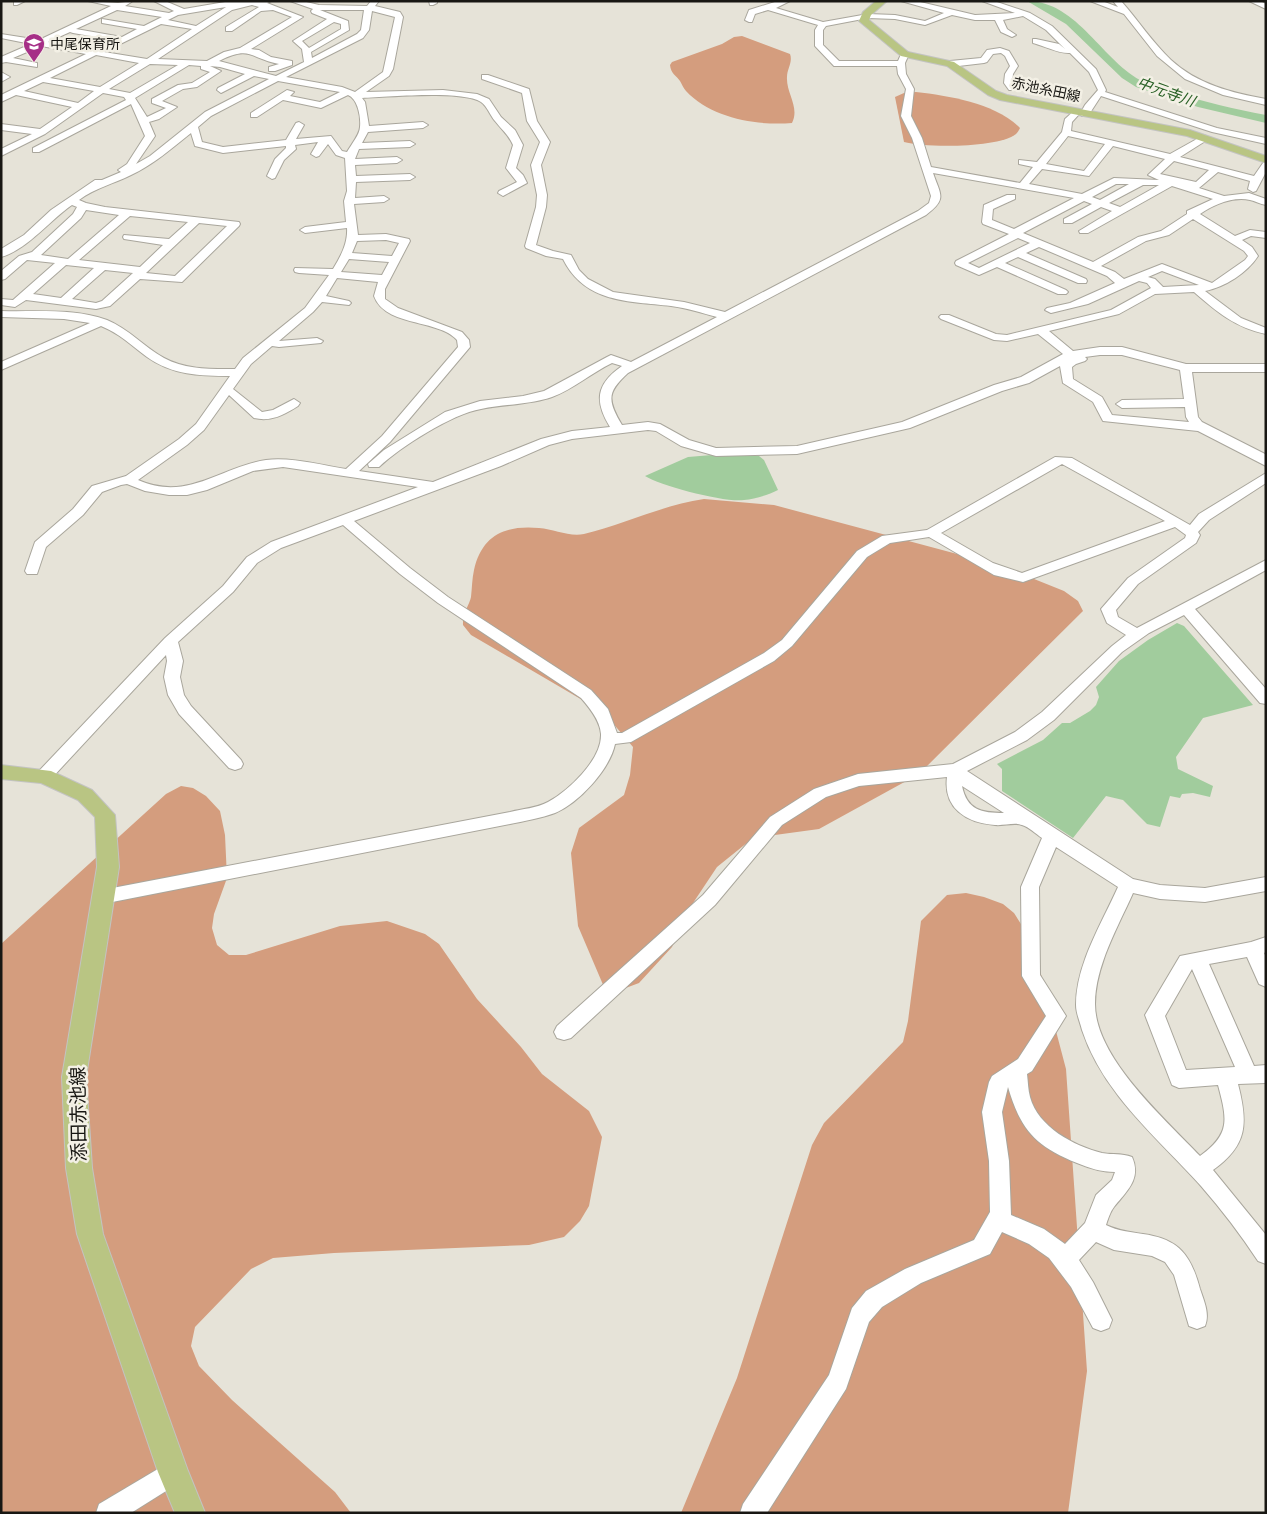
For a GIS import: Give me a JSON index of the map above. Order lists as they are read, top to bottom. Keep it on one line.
{"streets":{"main road":["赤池糸田線","添田赤池線"]},"water":["中元寺川"],"places":{"school or university":["中尾保育所"]}}
